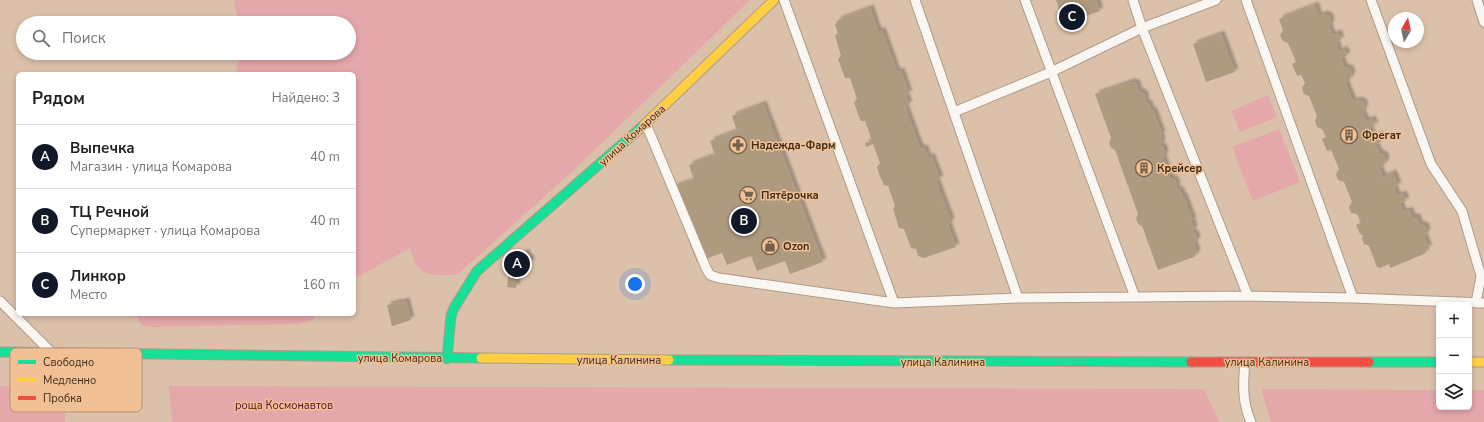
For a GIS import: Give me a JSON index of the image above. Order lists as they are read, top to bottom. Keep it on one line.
{"streets":{"main road":["улица Комарова","улица Калинина"]},"crossings":[["улица Комарова","улица Калинина"]],"parks":["роща Космонавтов"],"places":{"building":["Фрегат","Крейсер"],"pharmacy":["Надежда-Фарм"],"supermarket":["Пятёрочка"],"shop":["Ozon"]},"legend":["Свободно","Медленно","Пробка"],"north":"top","page":{"pins":["C","B","A"],"search":"Поиск","heading":["Рядом","Найдено: 3"],"list":[{"mark":"A","name":"Выпечка","note":"Магазин · улица Комарова","value":"40 m"},{"mark":"B","name":"ТЦ Речной","note":"Супермаркет · улица Комарова","value":"40 m"},{"mark":"C","name":"Линкор","note":"Место","value":"160 m"}],"map_buttons":["+","−"]}}
